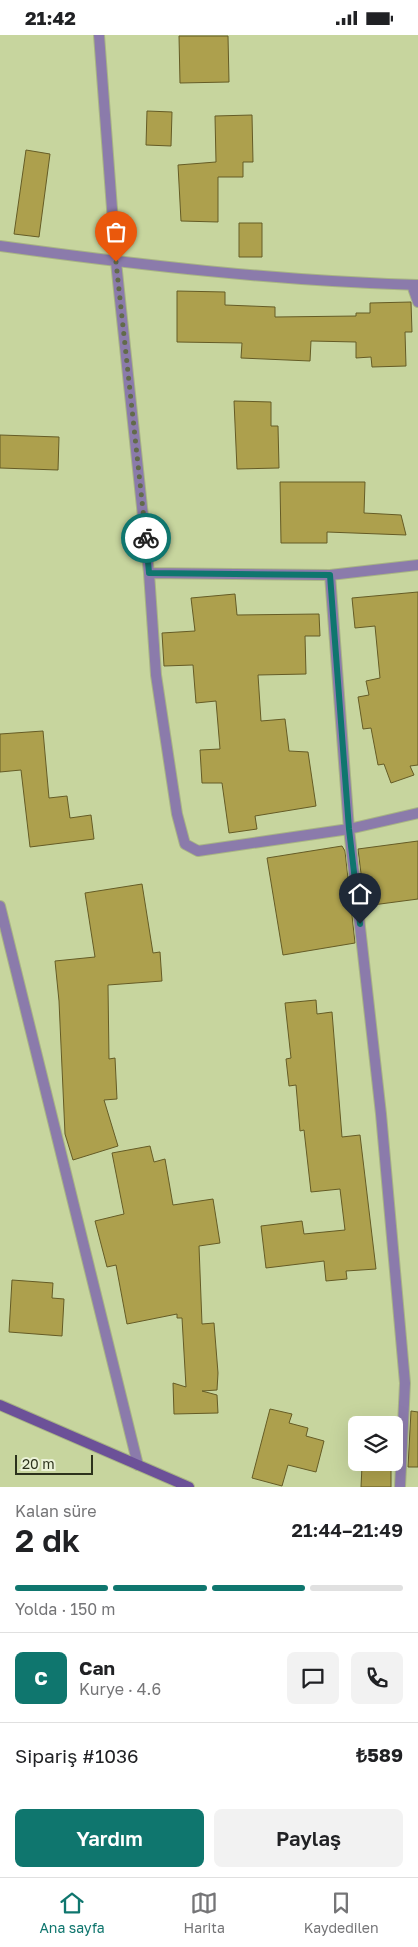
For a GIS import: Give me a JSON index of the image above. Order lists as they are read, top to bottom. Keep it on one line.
{"scale_bar":"20 m","page":{"status":"21:42","scale":"20 m","heading":["2 dk","Kalan süre","21:44–21:49"],"panel":["Can","Kurye · 4.6","Sipariş #1036","₺589"],"bar":"Yolda · 150 m","round":"C","buttons":["Yardım","Paylaş"],"tabs":["Ana sayfa","Harita","Kaydedilen"]}}
